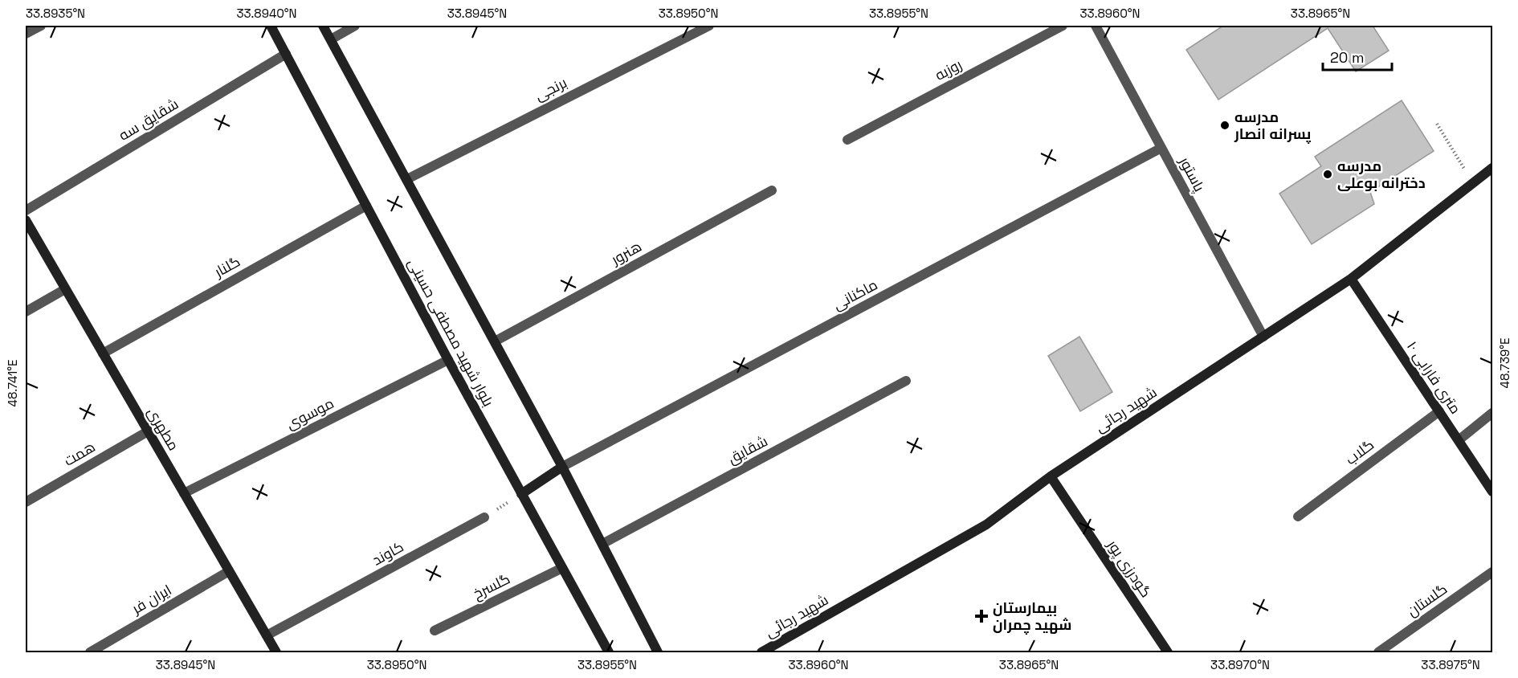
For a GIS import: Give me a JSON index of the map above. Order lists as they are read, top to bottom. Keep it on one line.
{"streets":{"street":["روزبه","برنجی","شقایق سه","پاستور","هنرور","گلنار","ماکنانی","بلوار شهید مصطفی حسینی","۱۰ متری فارابی","شهید رجائی","موسوی","مطهری","شقایق","گلاب","همت","کاوند","گودرزی پور","گلسرخ","ایران فر","گلستان"]},"crossings":[["شقایق سه","بلوار شهید مصطفی حسینی"],["پاستور","ماکنانی"],["پاستور","شهید رجائی"],["گلنار","بلوار شهید مصطفی حسینی"],["گلنار","مطهری"],["بلوار شهید مصطفی حسینی","موسوی"],["بلوار شهید مصطفی حسینی","گلسرخ"],["۱۰ متری فارابی","شهید رجائی"],["۱۰ متری فارابی","گلاب"],["شهید رجائی","گودرزی پور"],["موسوی","مطهری"],["مطهری","همت"],["مطهری","کاوند"],["مطهری","ایران فر"]],"places":{"other":["مدرسه پسرانه انصار","مدرسه دخترانه بوعلی"],"health":["بیمارستان شهید چمران"]},"scale_bar":"20 m","coordinates":["33.8935°N","33.8940°N","33.8945°N","33.8950°N","33.8955°N","33.8960°N","33.8965°N","48.739°E","48.741°E","33.8970°N","33.8975°N"]}
